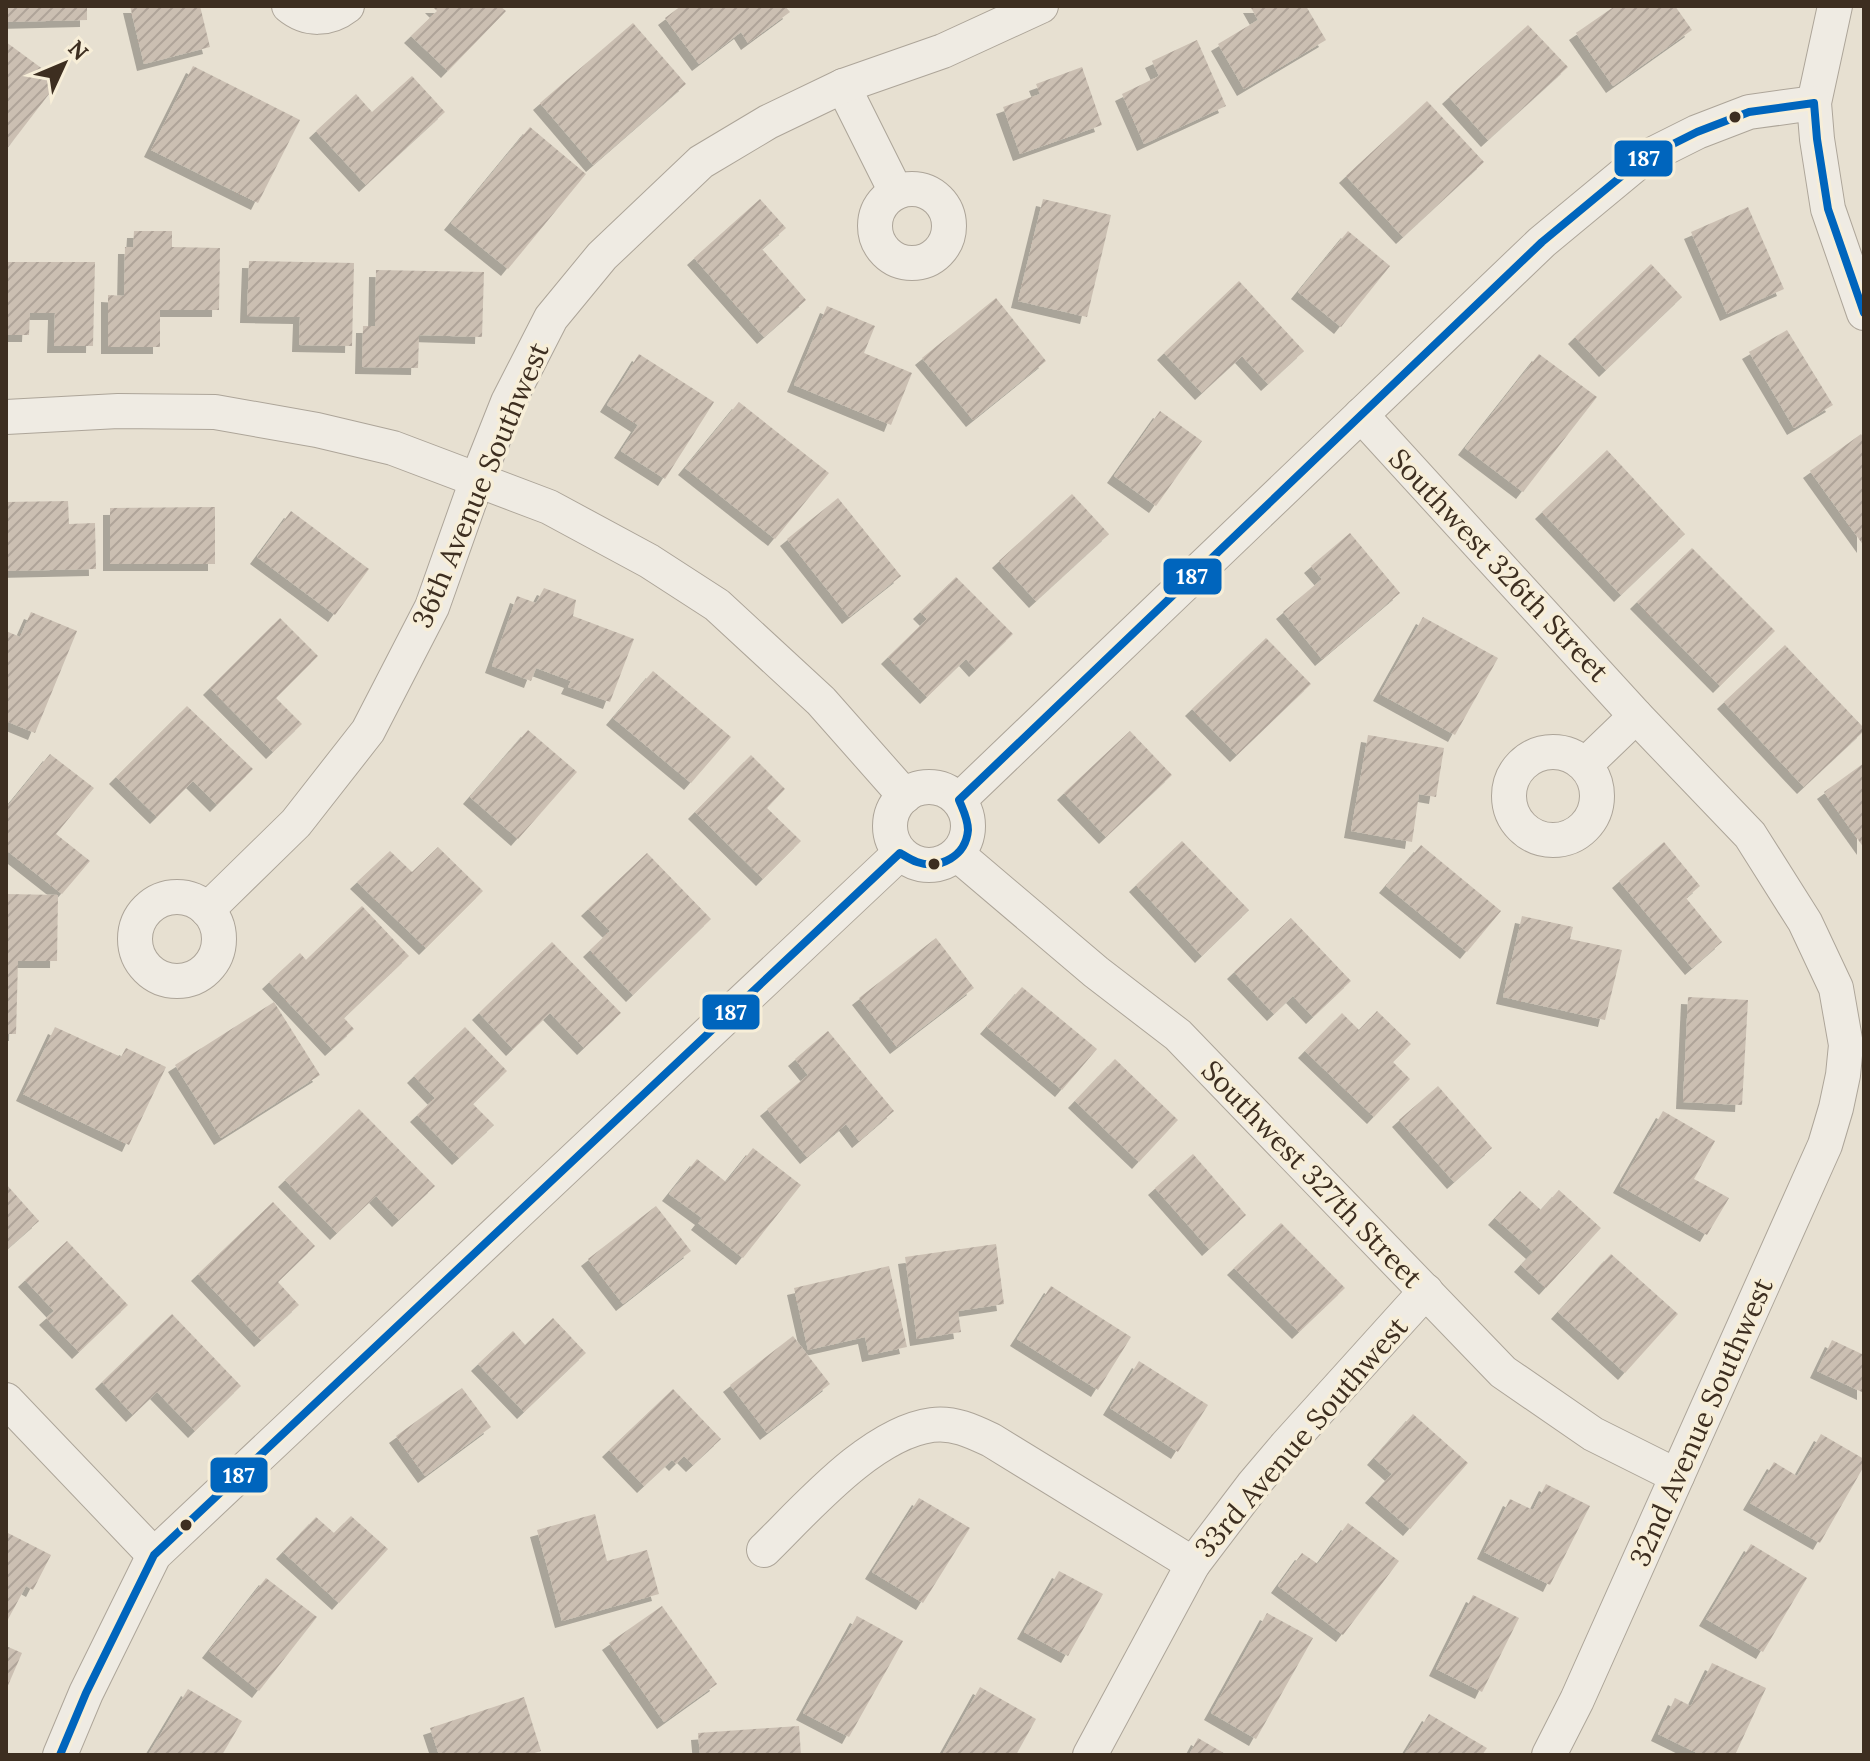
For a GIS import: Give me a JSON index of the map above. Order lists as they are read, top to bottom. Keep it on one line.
{"streets":{"street":["36th Avenue Southwest","Southwest 326th Street","Southwest 327th Street","32nd Avenue Southwest","33rd Avenue Southwest"]},"crossings":[["Southwest 326th Street","32nd Avenue Southwest"],["Southwest 327th Street","32nd Avenue Southwest"],["Southwest 327th Street","33rd Avenue Southwest"]],"lines":["transit line 187"],"north":"top right"}
